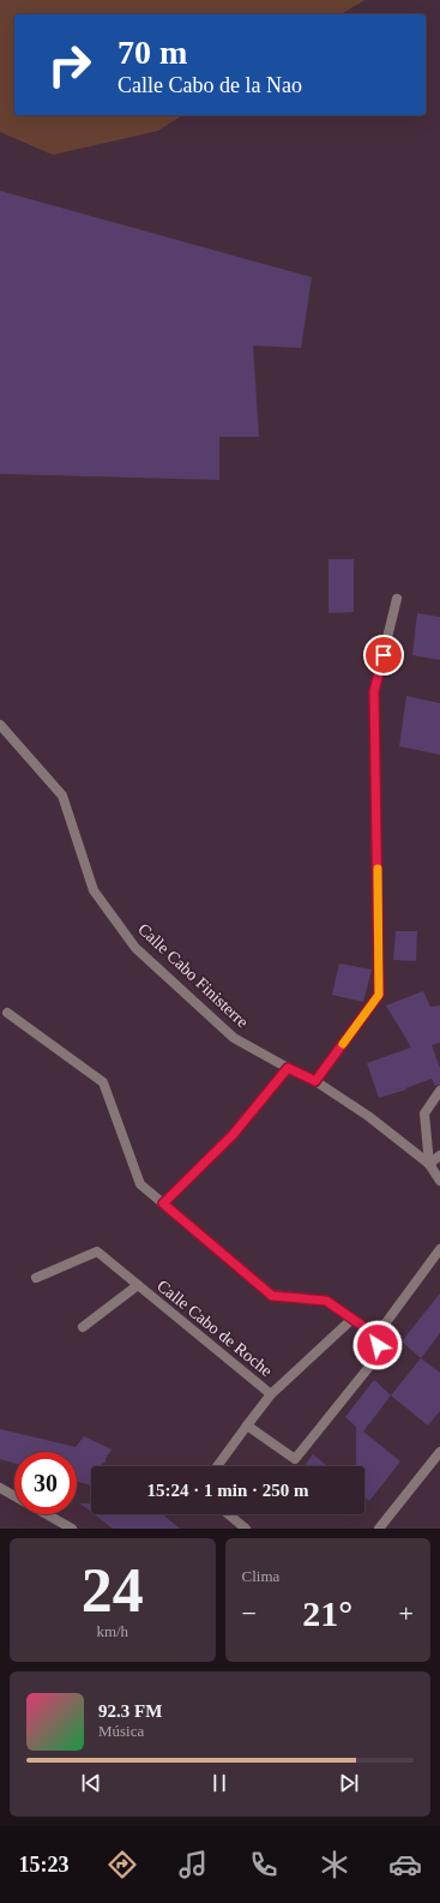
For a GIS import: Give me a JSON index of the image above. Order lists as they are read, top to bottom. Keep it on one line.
{"streets":{"street":["Calle Cabo Finisterre","Calle Cabo de Roche"]},"page":{"turn":["70 m","Calle Cabo de la Nao"],"limit":"30","trip":"15:24 · 1 min · 250 m","tile":[["24","km/h"],"Clima"],"heat":["−","21°","+"],"song":["92.3 FM","Música"],"tabs":"15:23"}}
